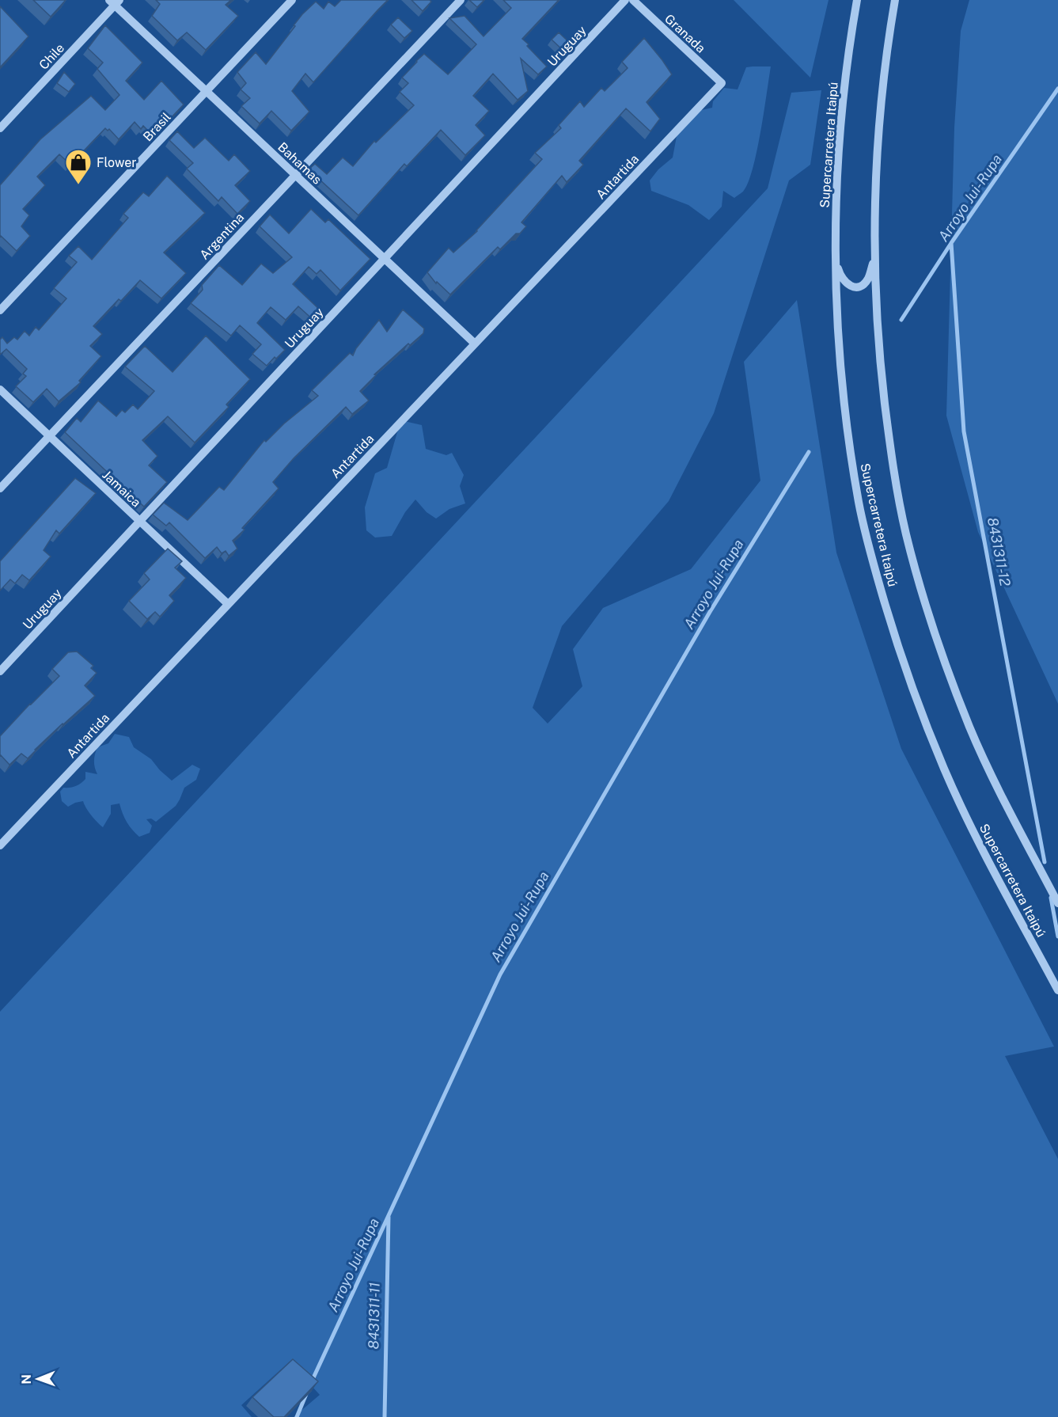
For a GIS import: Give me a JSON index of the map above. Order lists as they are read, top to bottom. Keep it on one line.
{"streets":{"street":["Granada","Uruguay","Chile","Brasil","Supercarretera Itaipú","Bahamas","Antartida","Argentina","Jamaica"]},"crossings":[["Granada","Antartida"],["Uruguay","Bahamas"],["Uruguay","Jamaica"],["Chile","Bahamas"],["Brasil","Bahamas"],["Bahamas","Antartida"],["Bahamas","Argentina"],["Antartida","Jamaica"],["Argentina","Jamaica"]],"water":["Arroyo Jui-Rupa","8431311-12","8431311-11"],"places":{"shop":["Flower"]},"north":"left"}
